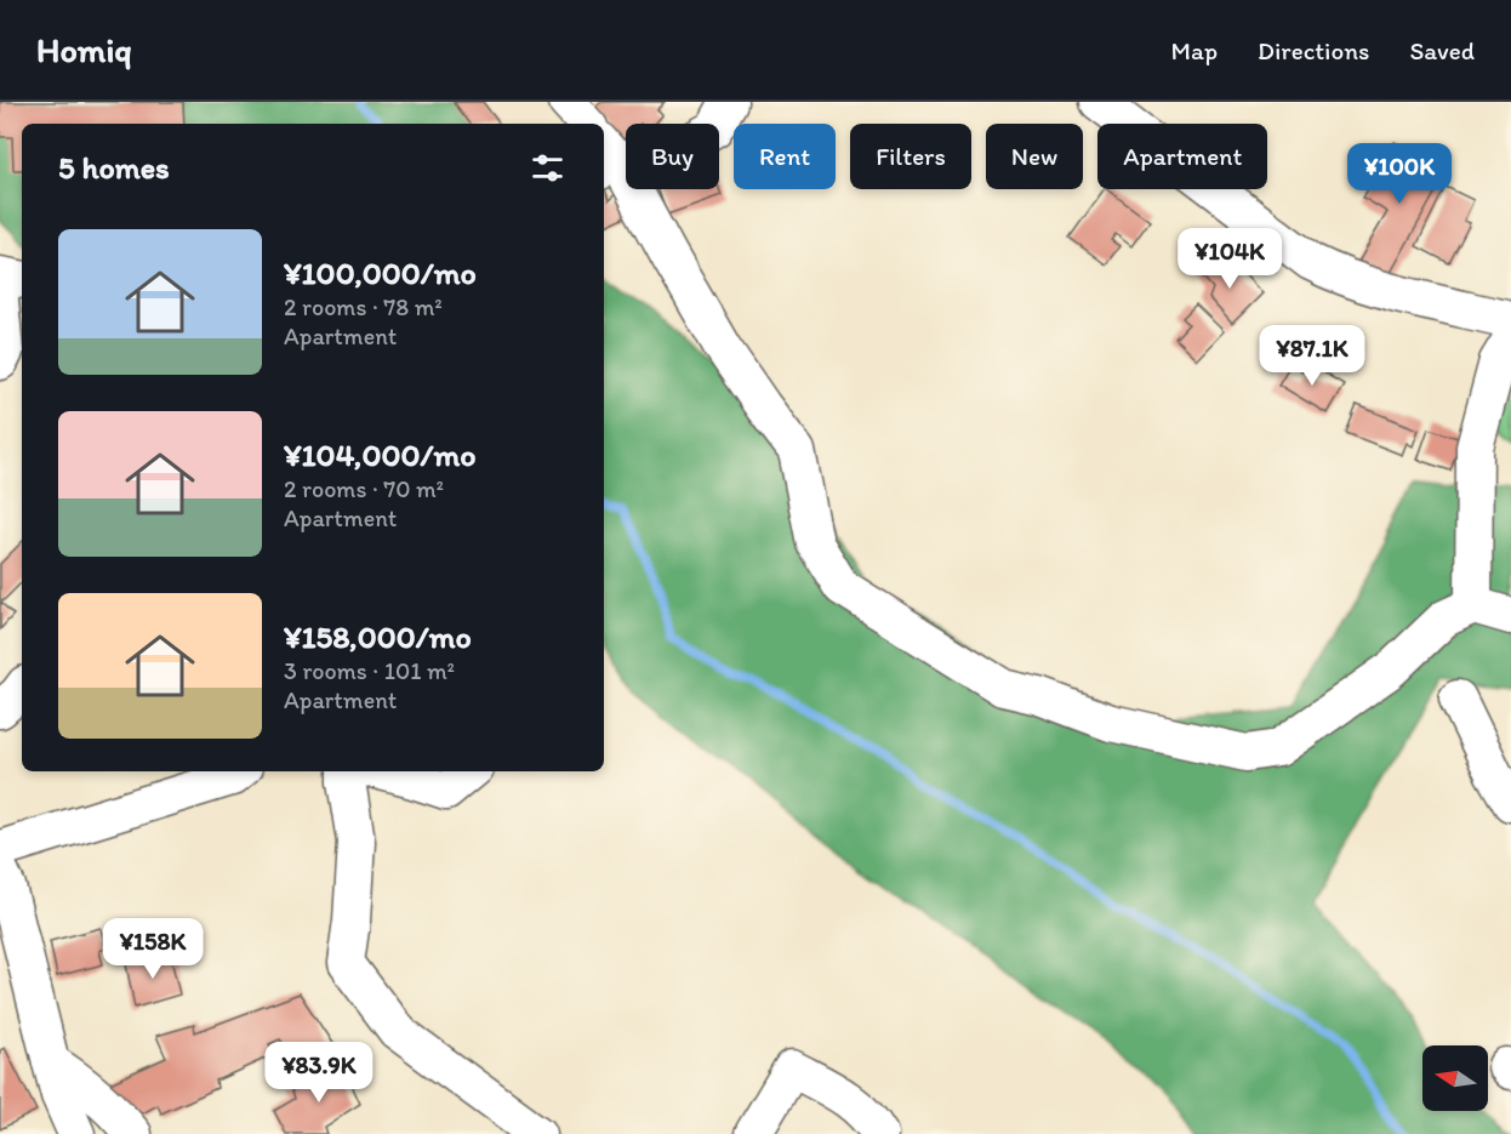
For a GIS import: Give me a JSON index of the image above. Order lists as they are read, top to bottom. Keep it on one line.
{"north":"left","page":{"header":"Homiq","nav":["Map","Directions","Saved"],"chip":["Buy","Rent","Filters","New","Apartment"],"heading":"5 homes","price":["¥100K","¥104K","¥87.1K","¥158K","¥83.9K"],"list":[{"name":"¥100,000/mo","note":"2 rooms · 78 m² · Apartment"},{"name":"¥104,000/mo","note":"2 rooms · 70 m² · Apartment"},{"name":"¥158,000/mo","note":"3 rooms · 101 m² · Apartment"}]}}
